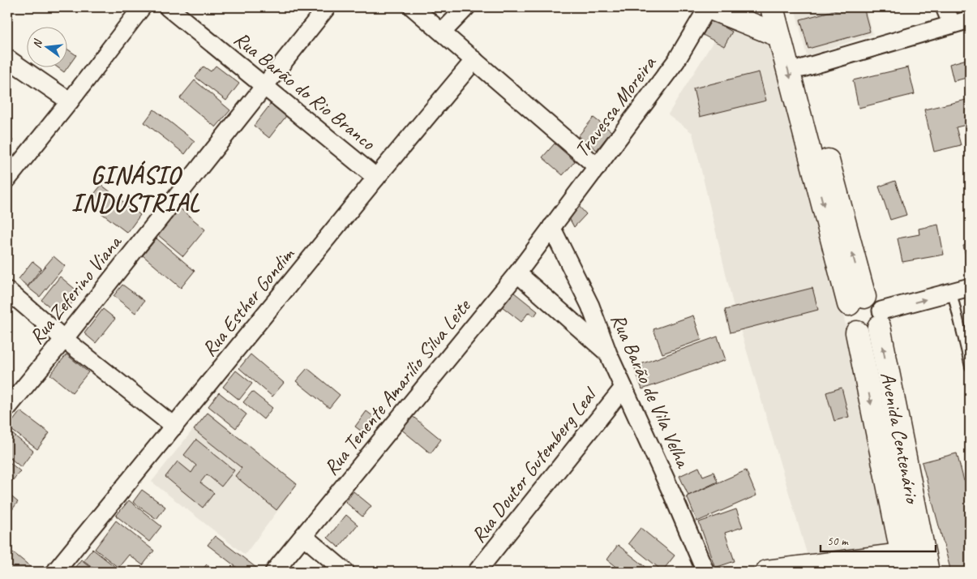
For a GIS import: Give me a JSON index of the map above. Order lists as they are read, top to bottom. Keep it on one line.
{"streets":{"main road":["Avenida Centenário"],"street":["Rua Barão do Rio Branco","Travessa Moreira","Rua Zeferino Viana","Rua Esther Gondim","Rua Tenente Amarílio Silva Leite","Rua Barão de Vila Velha","Rua Doutor Gutemberg Leal"]},"crossings":[["Rua Barão do Rio Branco","Rua Zeferino Viana"],["Rua Barão do Rio Branco","Rua Esther Gondim"],["Travessa Moreira","Rua Tenente Amarílio Silva Leite"],["Travessa Moreira","Rua Barão de Vila Velha"],["Rua Tenente Amarílio Silva Leite","Rua Barão de Vila Velha"],["Rua Barão de Vila Velha","Rua Doutor Gutemberg Leal"]],"districts":["GINÁSIO INDUSTRIAL"],"scale_bar":"50 m","north":"left"}
